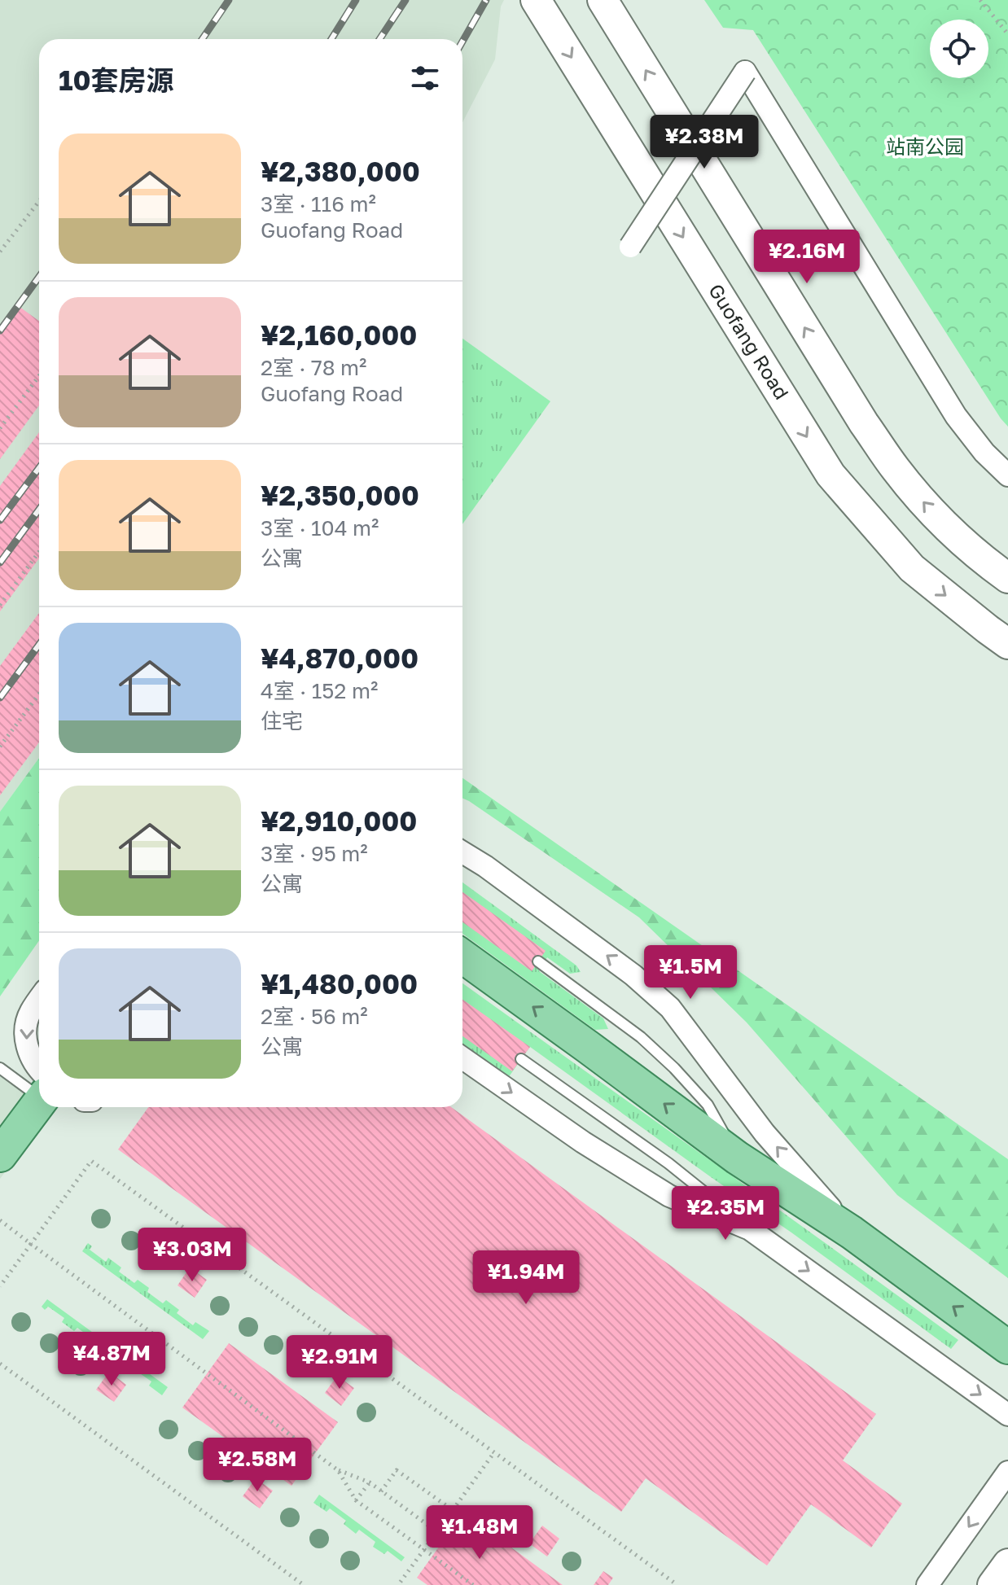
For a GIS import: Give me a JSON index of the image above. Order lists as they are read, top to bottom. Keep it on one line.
{"streets":{"main road":["Guofang Road"]},"parks":["站南公园"],"page":{"heading":"10套房源","price":["¥2.38M","¥2.16M","¥1.5M","¥2.35M","¥3.03M","¥1.94M","¥4.87M","¥2.91M","¥2.58M","¥1.48M"],"list":[{"name":"¥2,380,000","note":"3室 · 116 m² · Guofang Road"},{"name":"¥2,160,000","note":"2室 · 78 m² · Guofang Road"},{"name":"¥2,350,000","note":"3室 · 104 m² · 公寓"},{"name":"¥4,870,000","note":"4室 · 152 m² · 住宅"},{"name":"¥2,910,000","note":"3室 · 95 m² · 公寓"},{"name":"¥1,480,000","note":"2室 · 56 m² · 公寓"}]}}
